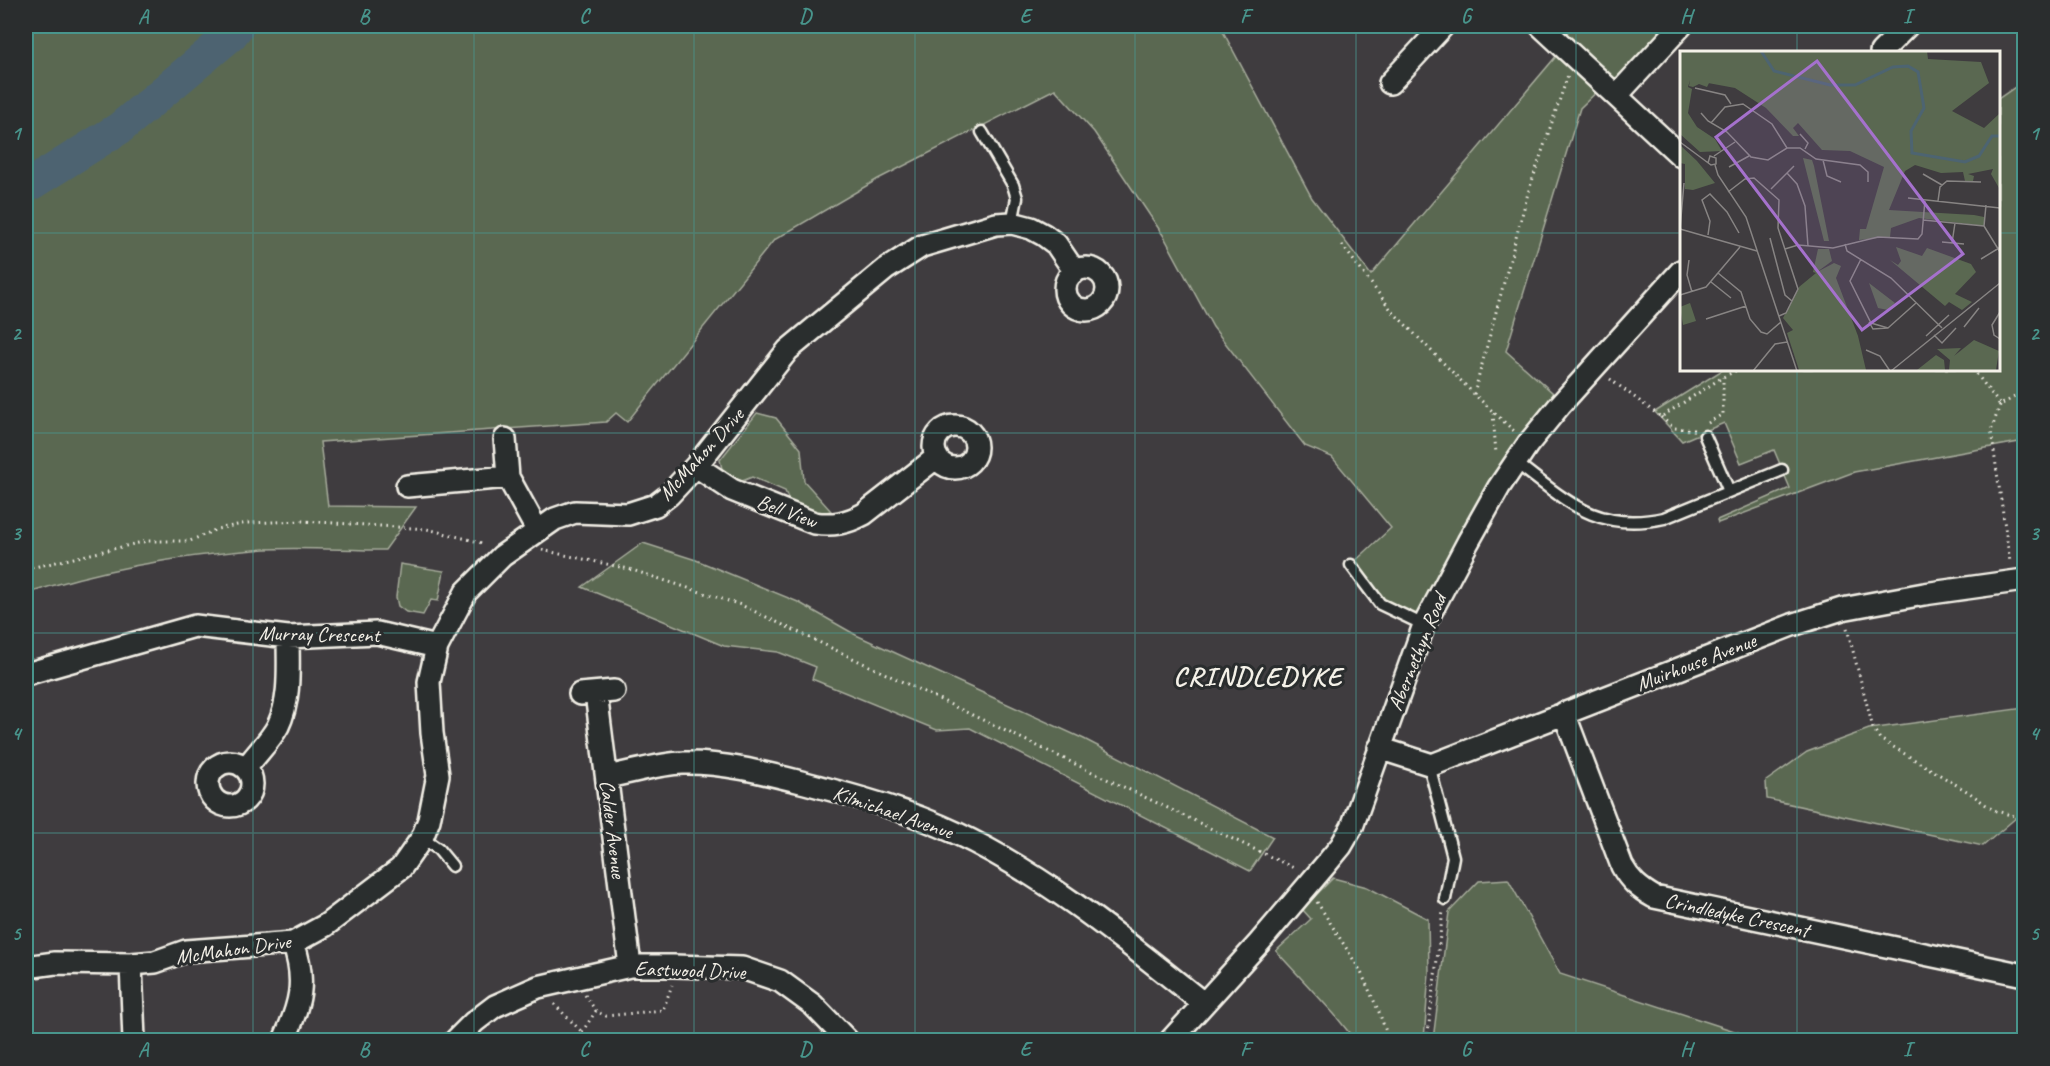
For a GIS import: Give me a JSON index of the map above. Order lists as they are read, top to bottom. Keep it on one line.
{"streets":{"street":["McMahon Drive","Bell View","Murray Crescent","Abernethyn Road","Muirhouse Avenue","Kilmichael Avenue","Calder Avenue","Crindledyke Crescent","Eastwood Drive"]},"crossings":[["McMahon Drive","Bell View"],["McMahon Drive","Murray Crescent"],["Abernethyn Road","Kilmichael Avenue"],["Muirhouse Avenue","Crindledyke Crescent"],["Kilmichael Avenue","Calder Avenue"],["Calder Avenue","Eastwood Drive"]],"districts":["CRINDLEDYKE"],"grid":{"columns":["A","B","C","D","E","F","G","H","I"],"rows":["1","2","3","4","5"]}}
